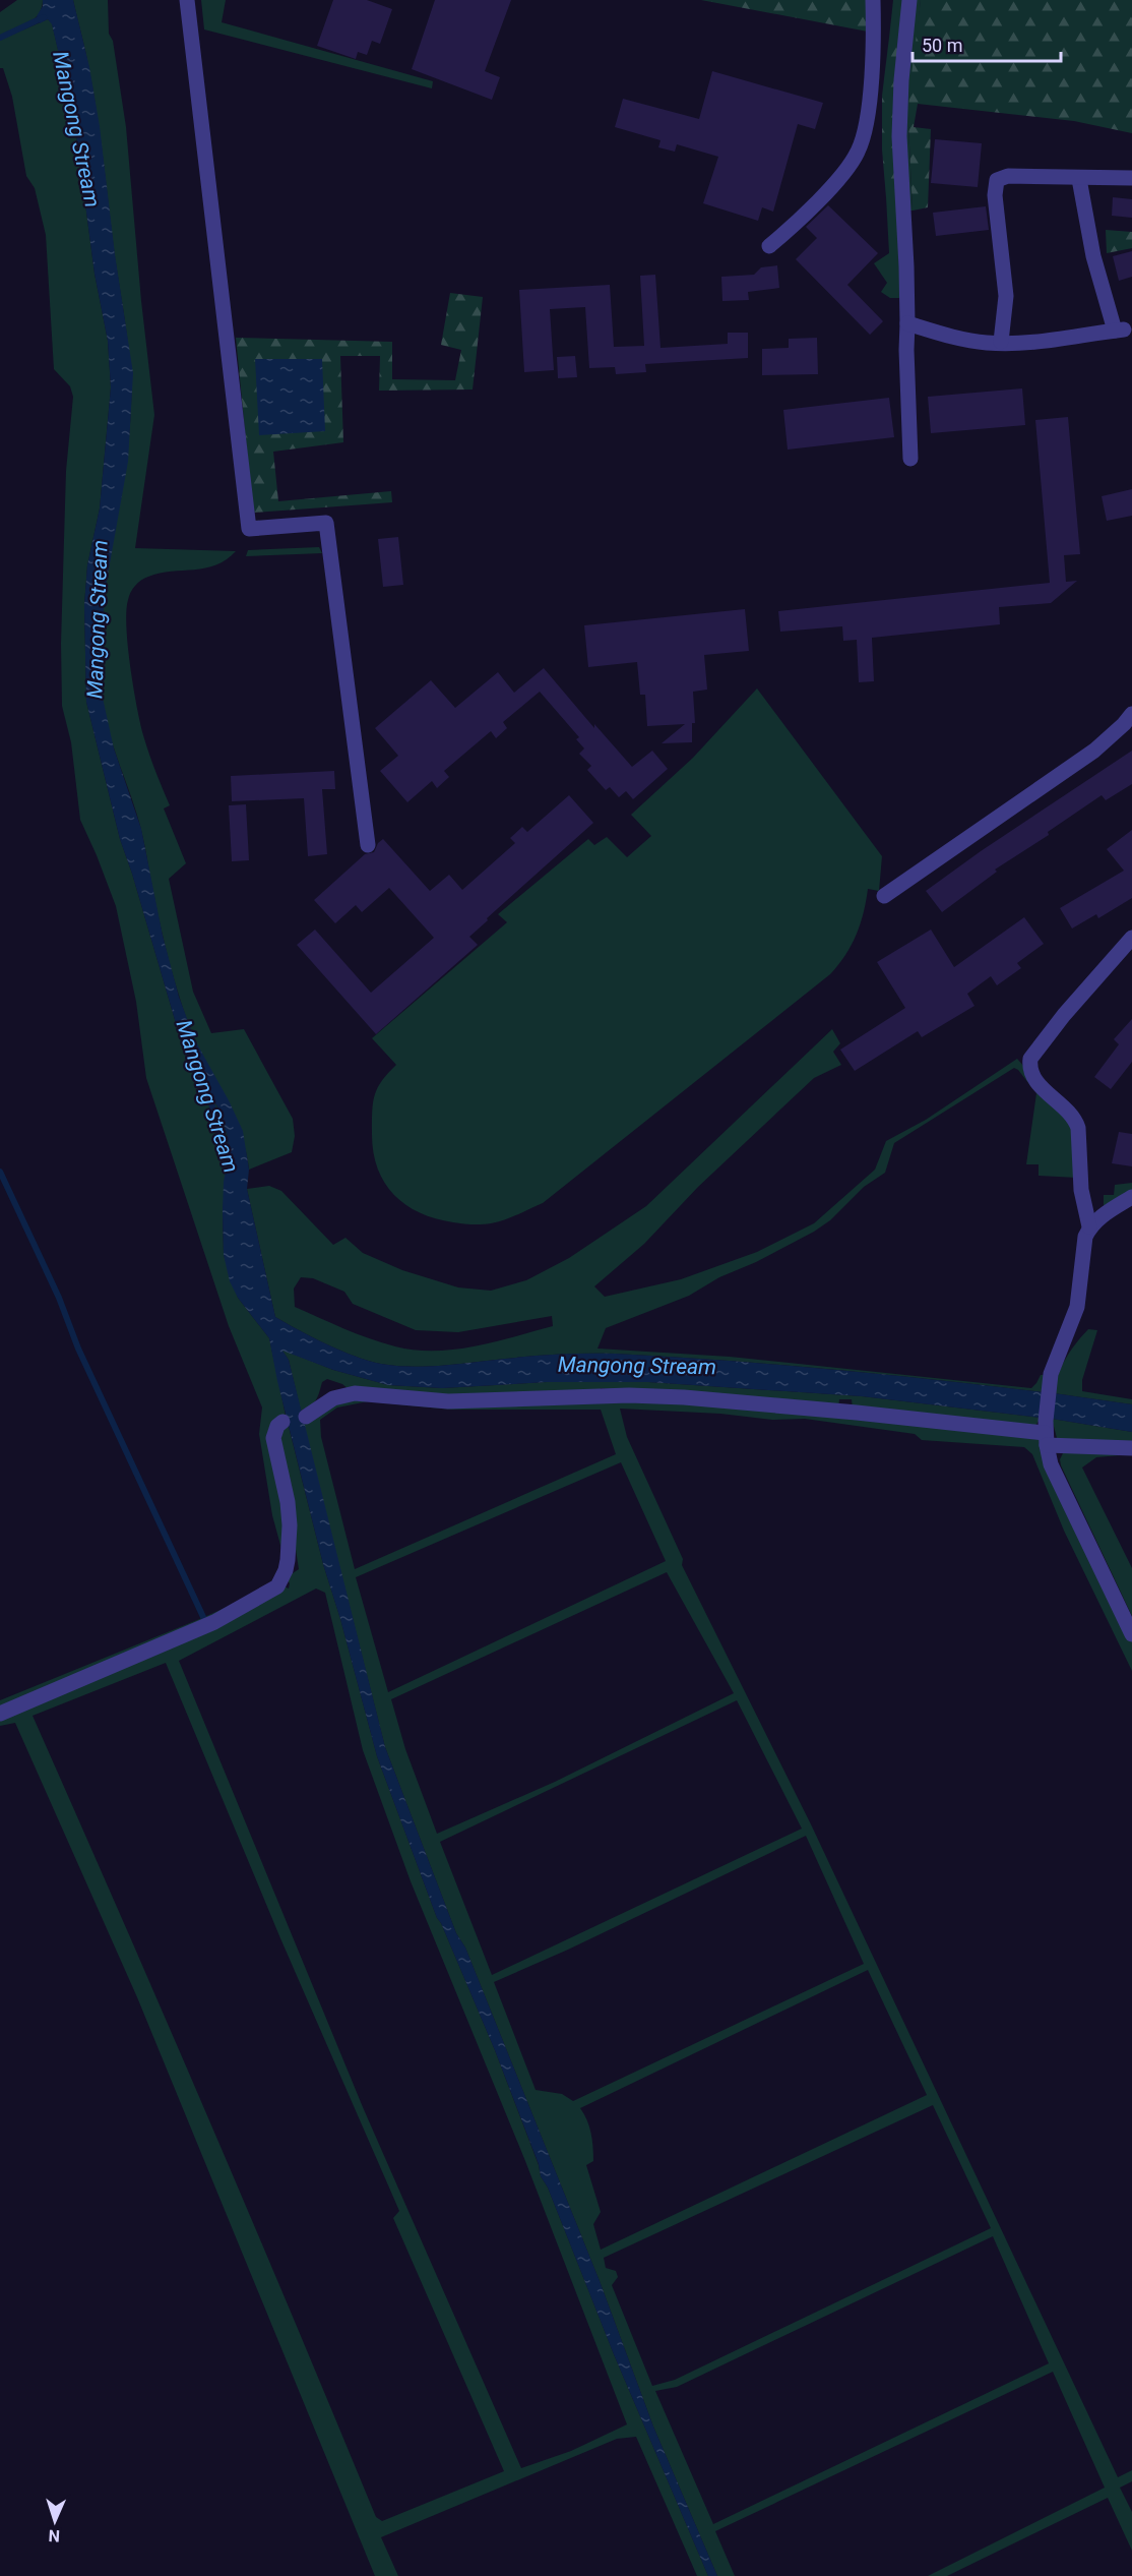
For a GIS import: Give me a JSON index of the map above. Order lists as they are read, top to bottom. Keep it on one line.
{"water":["Mangong Stream"],"scale_bar":"50 m","north":"bottom"}
